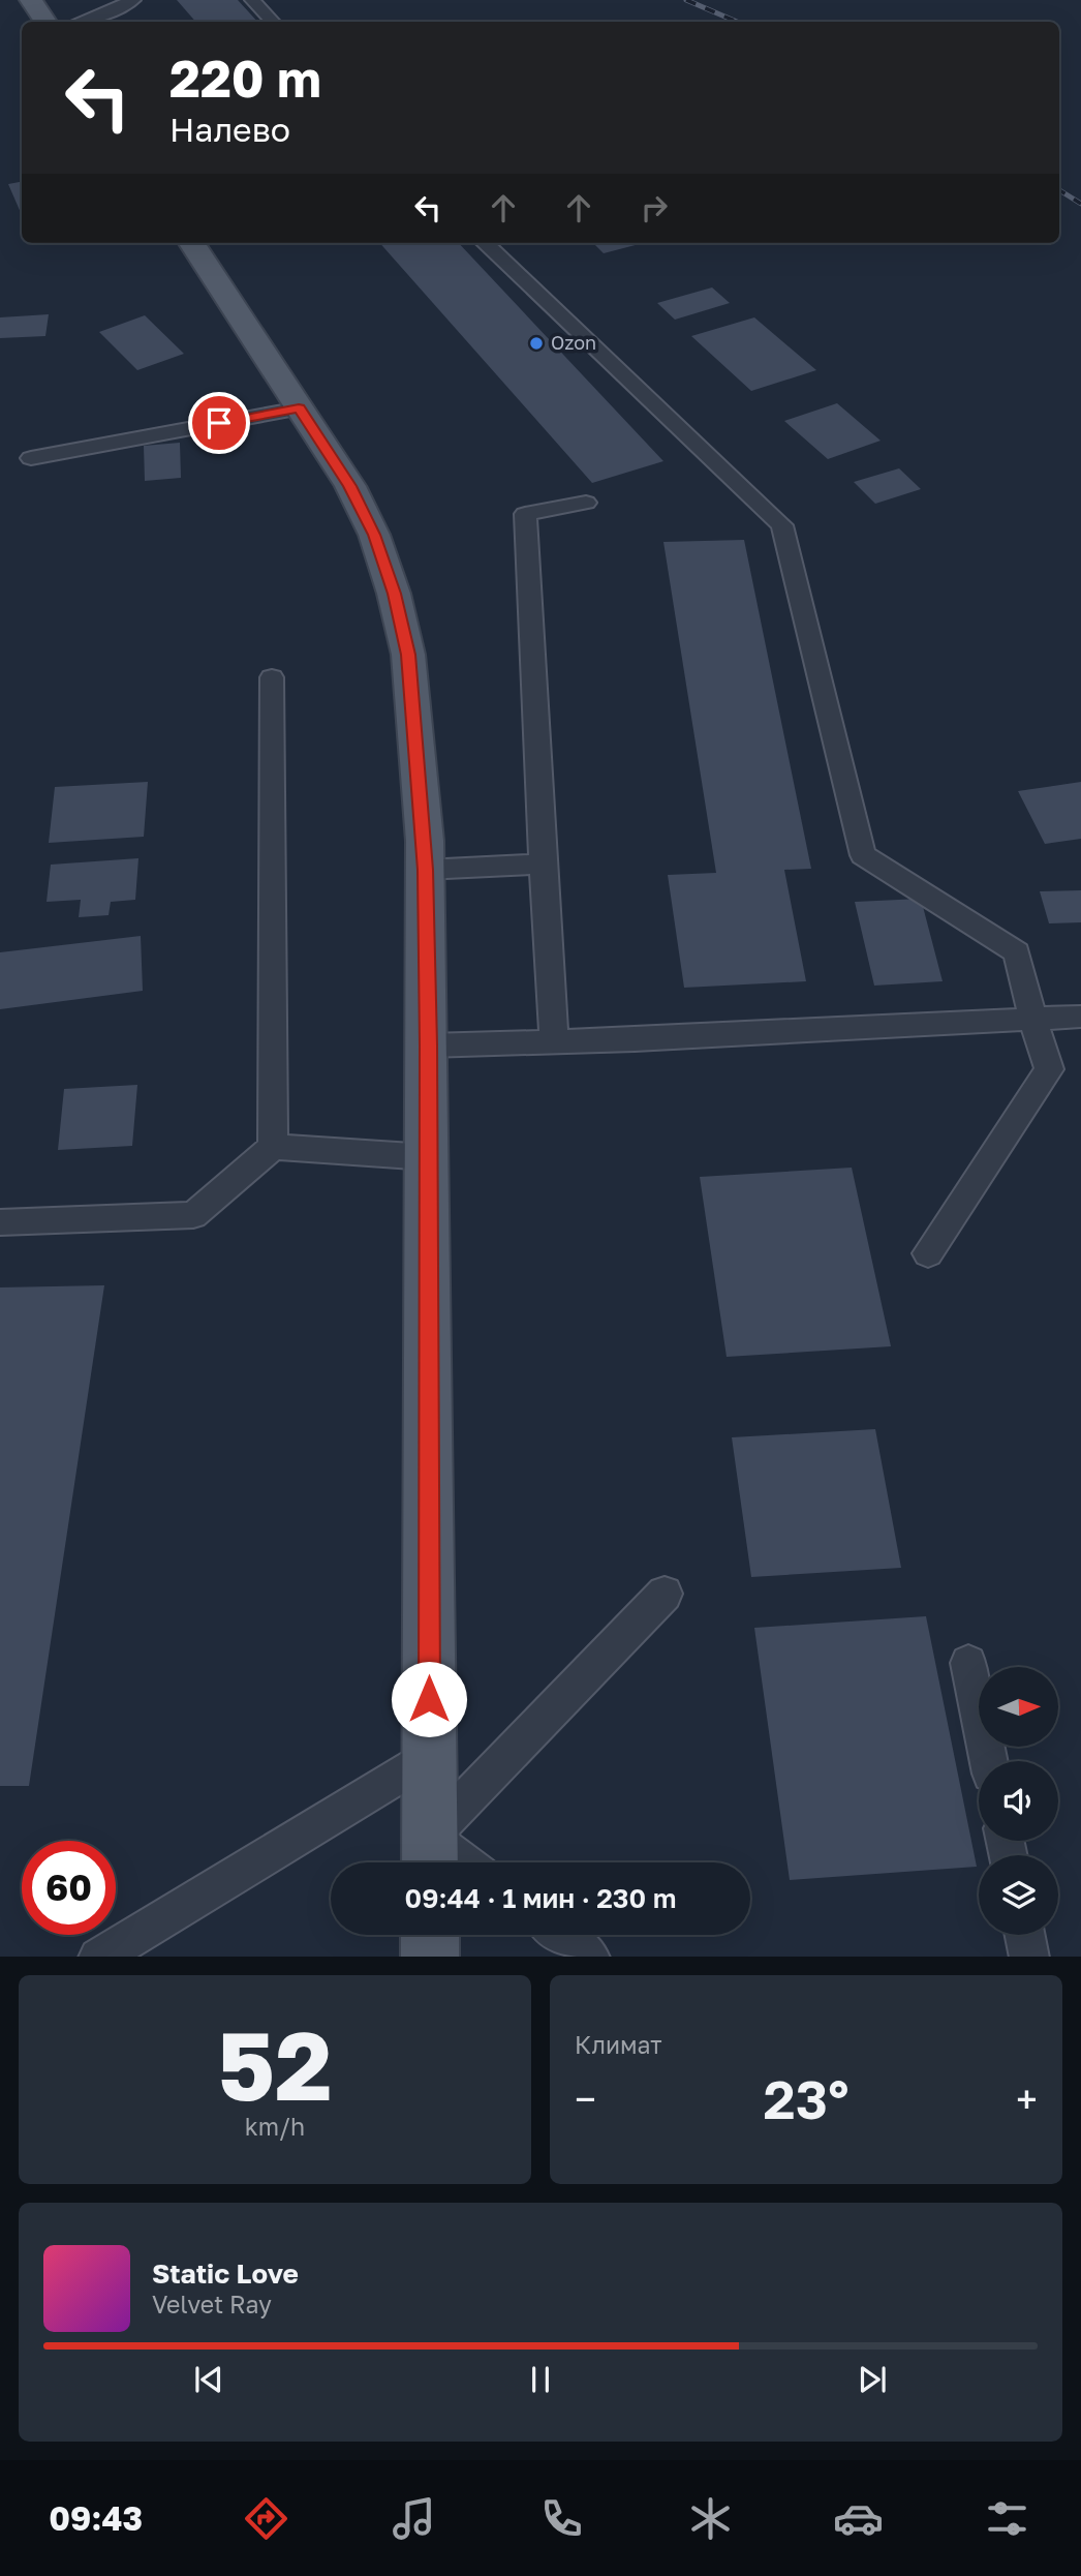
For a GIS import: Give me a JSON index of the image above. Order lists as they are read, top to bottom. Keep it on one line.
{"places":["Ozon"],"north":"right","page":{"turn":["220 m","Налево"],"limit":"60","trip":"09:44 · 1 мин · 230 m","tile":[["52","km/h"],"Климат"],"heat":["−","23°","+"],"song":["Static Love","Velvet Ray"],"tabs":"09:43"}}
